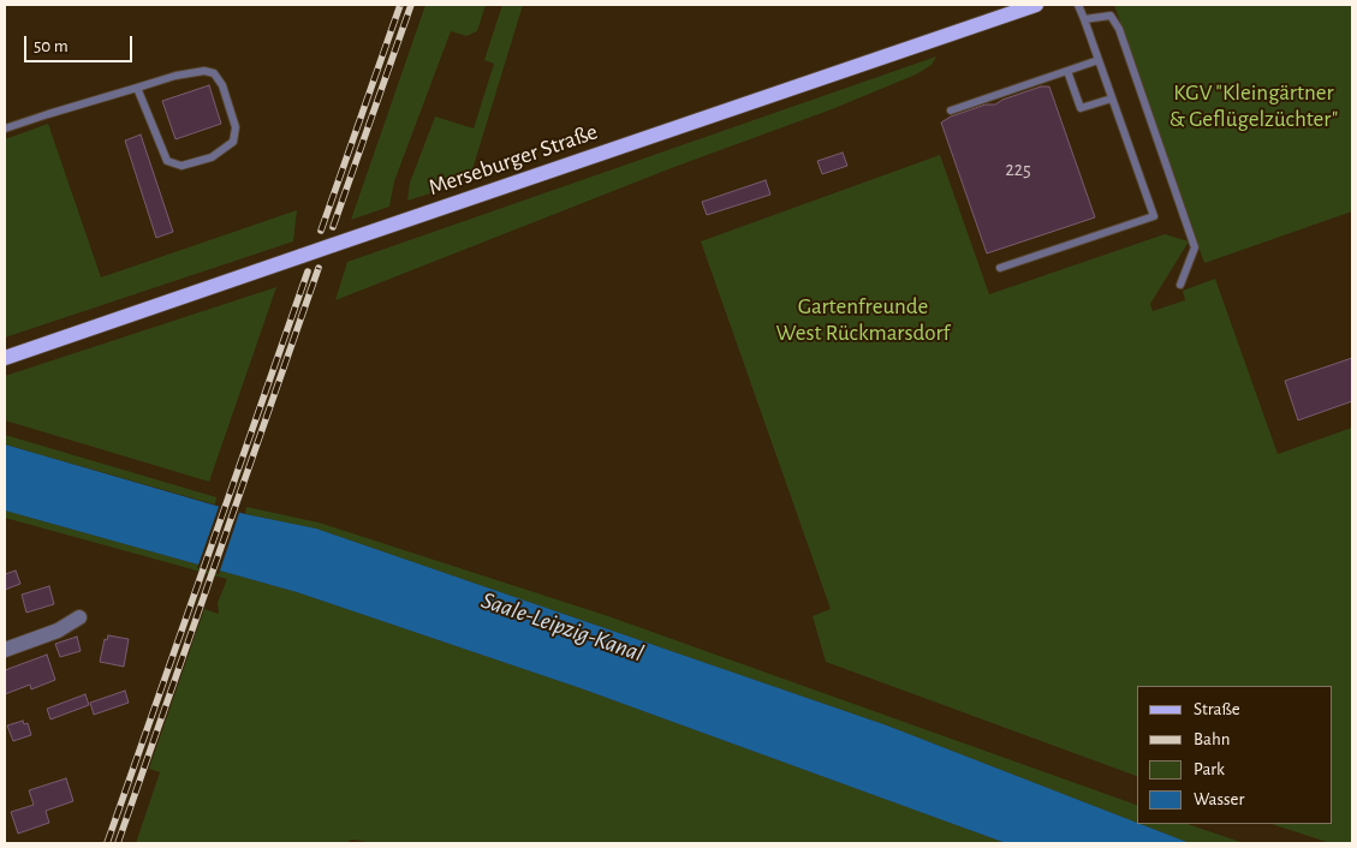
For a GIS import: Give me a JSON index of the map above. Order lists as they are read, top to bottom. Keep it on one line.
{"streets":{"main road":["Merseburger Straße"]},"water":["Saale-Leipzig-Kanal"],"parks":["KGV \"Kleingärtner & Geflügelzüchter\"","Gartenfreunde West Rückmarsdorf"],"house_numbers":["225"],"legend":["Straße","Bahn","Park","Wasser"],"scale_bar":"50 m"}
